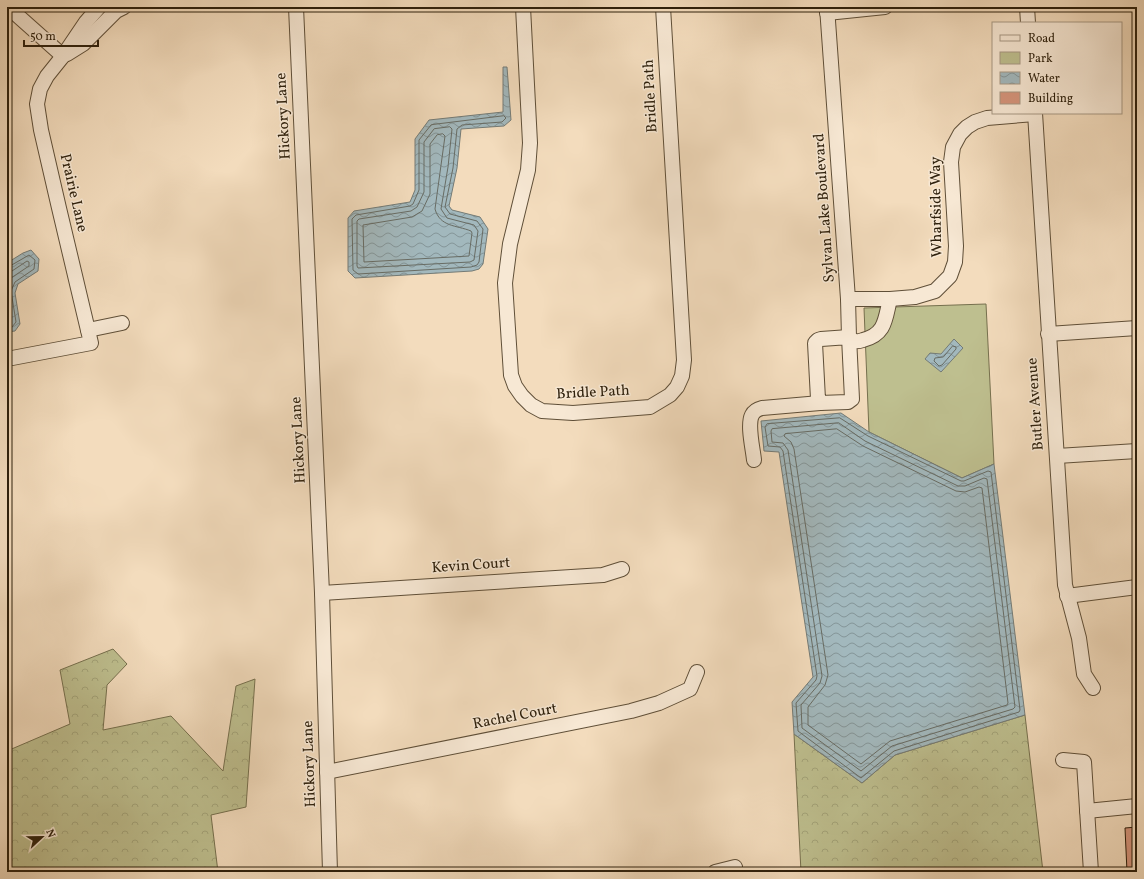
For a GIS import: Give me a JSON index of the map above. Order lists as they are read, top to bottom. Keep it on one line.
{"streets":{"street":["Bridle Path","Hickory Lane","Prairie Lane","Wharfside Way","Sylvan Lake Boulevard","Butler Avenue","Kevin Court","Rachel Court"]},"crossings":[["Hickory Lane","Kevin Court"],["Hickory Lane","Rachel Court"],["Wharfside Way","Sylvan Lake Boulevard"]],"legend":["Road","Park","Water","Building"],"scale_bar":"50 m","north":"right"}
